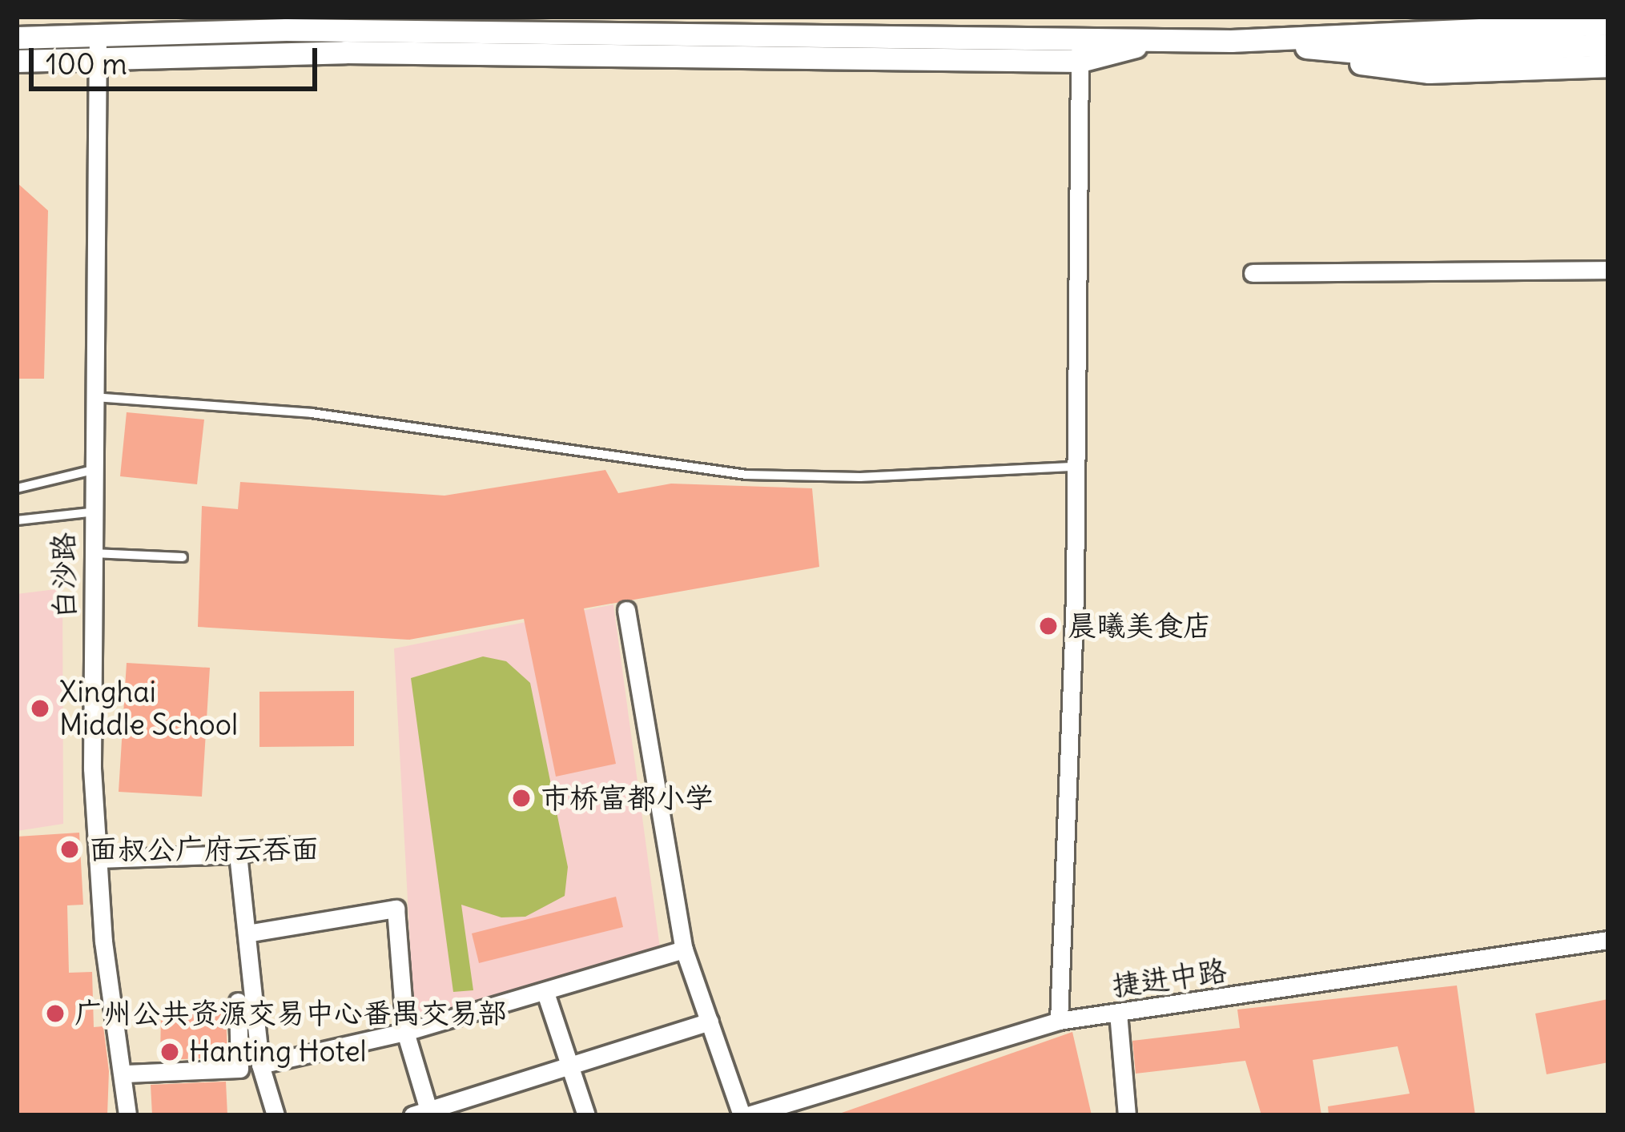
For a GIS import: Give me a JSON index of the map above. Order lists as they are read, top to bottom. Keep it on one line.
{"streets":{"street":["白沙路","捷进中路"]},"places":["晨曦美食店","Xinghai Middle School","市桥富都小学","面叔公广府云吞面","广州公共资源交易中心番禺交易部","Hanting Hotel"],"scale_bar":"100 m"}
